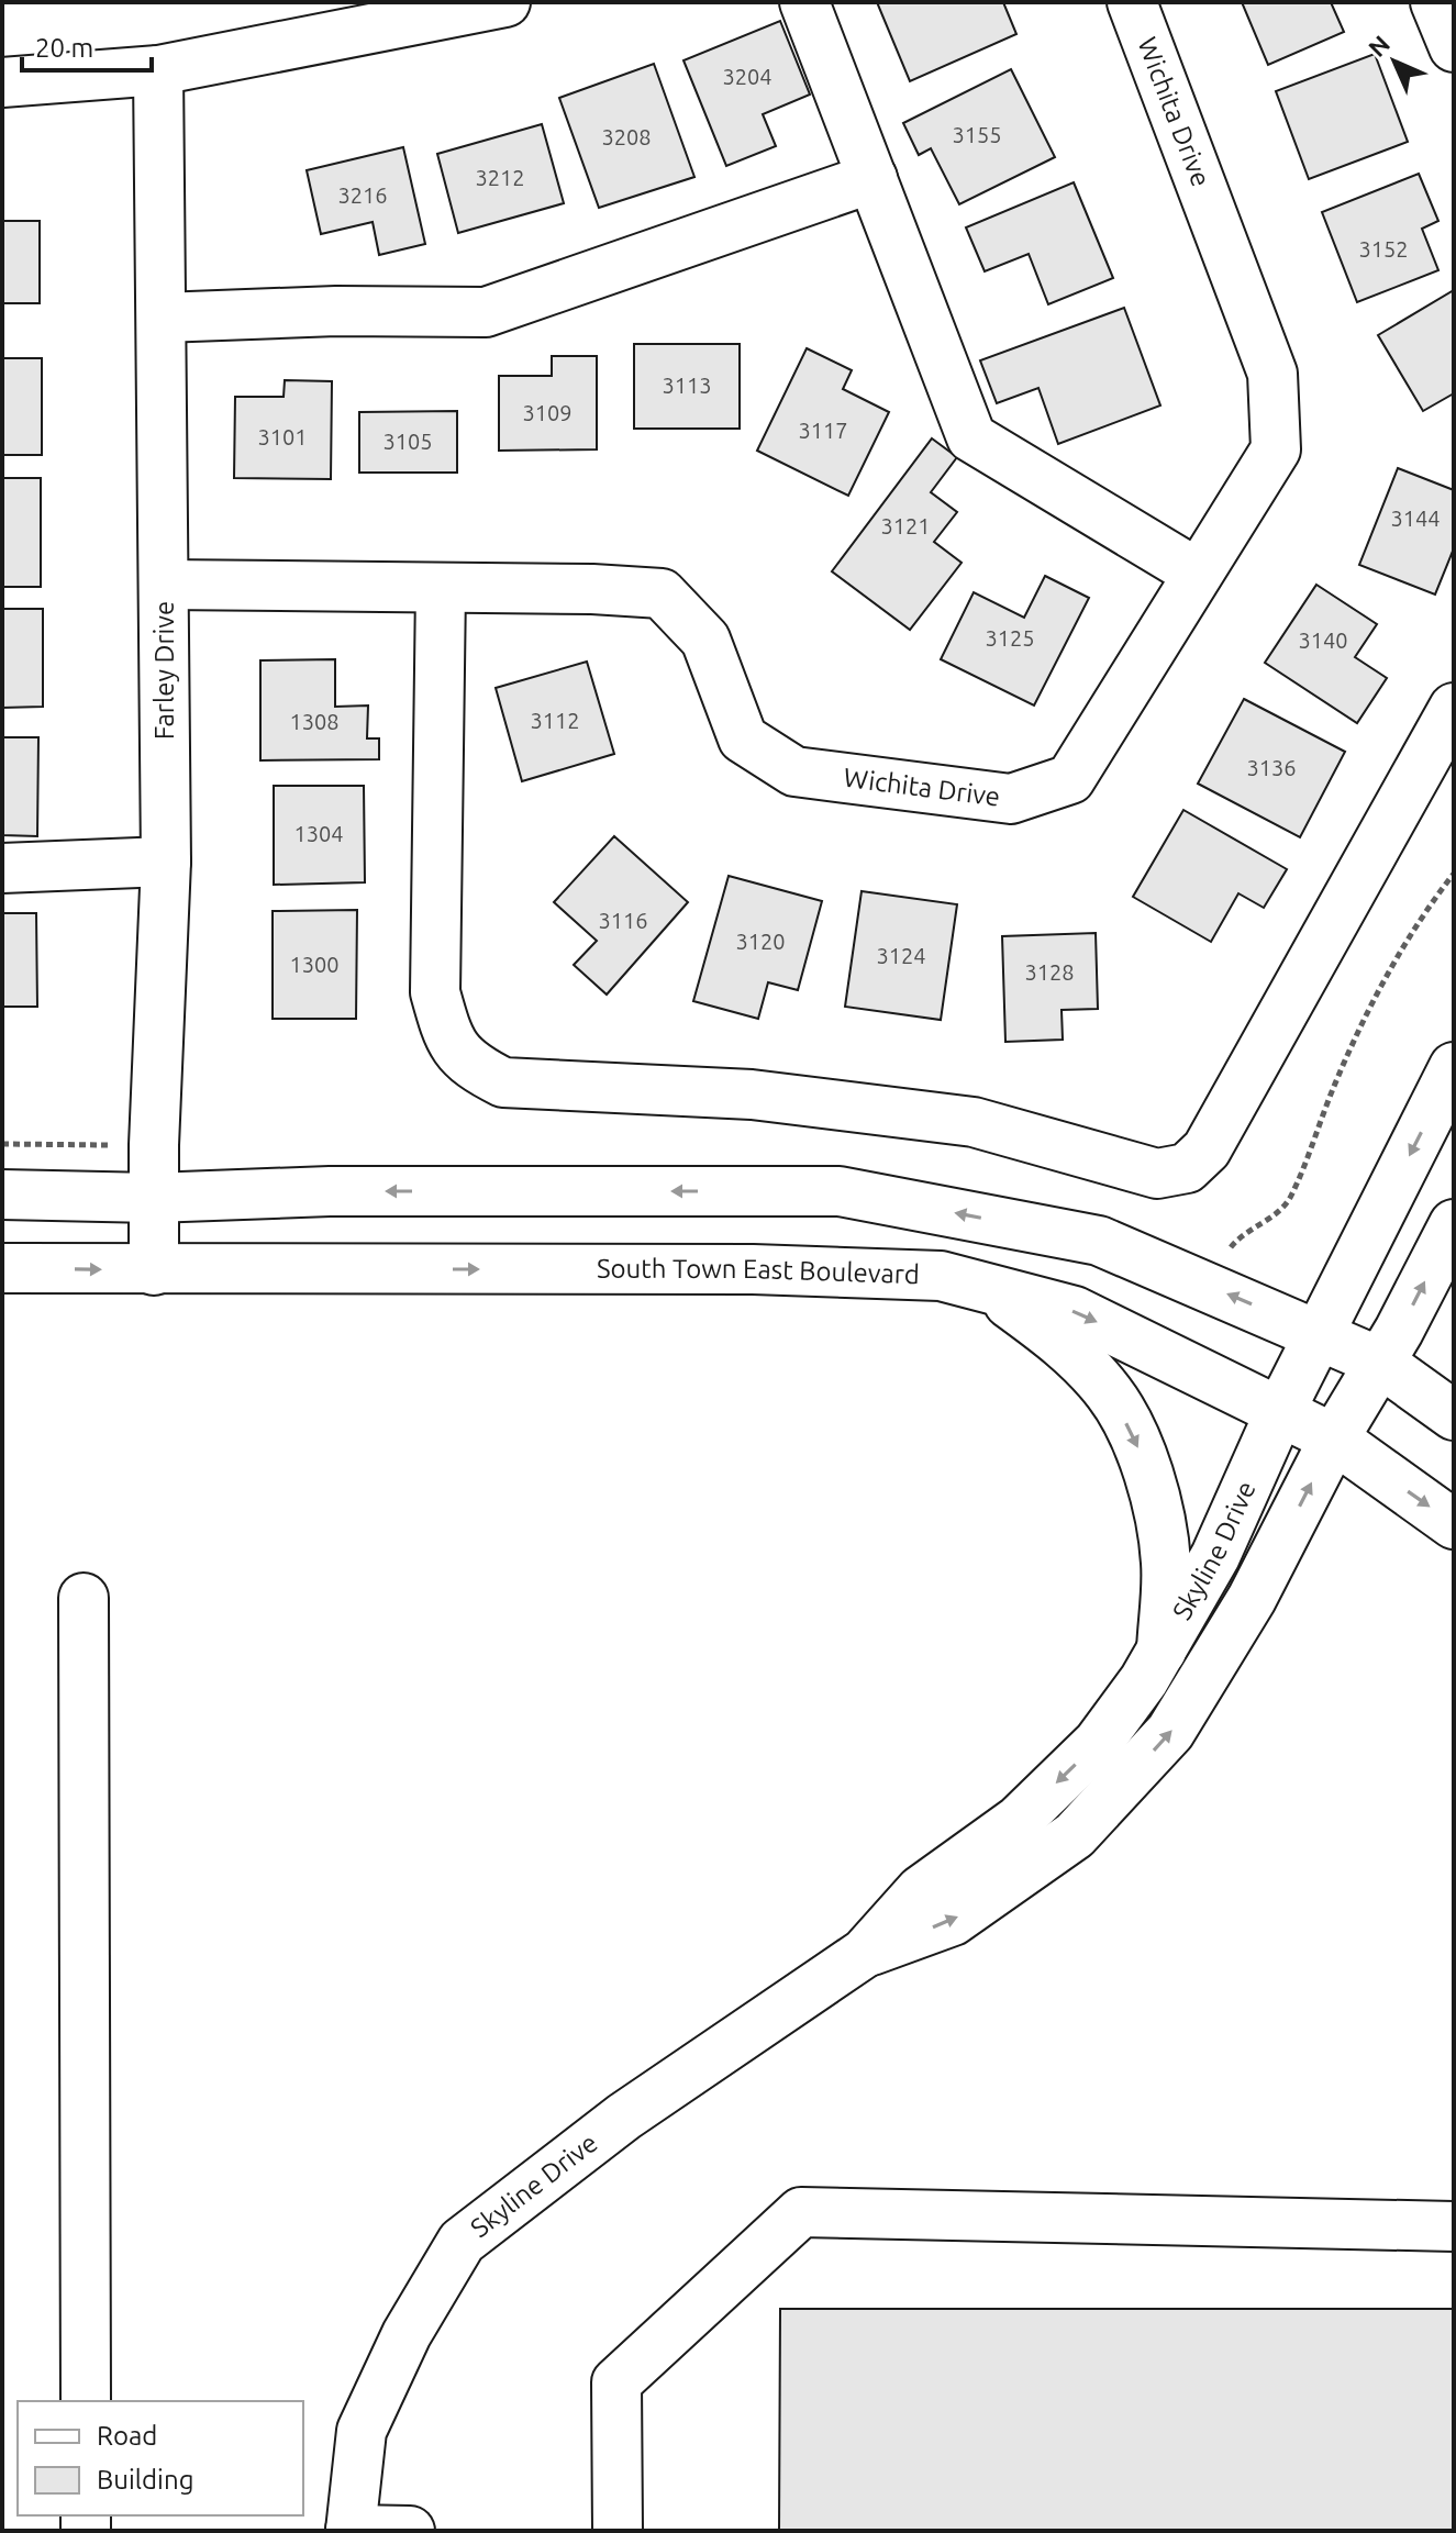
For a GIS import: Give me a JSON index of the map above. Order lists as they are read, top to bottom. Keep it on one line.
{"streets":{"street":["Wichita Drive","Farley Drive","South Town East Boulevard","Skyline Drive"]},"crossings":[["Wichita Drive","Farley Drive"],["Farley Drive","South Town East Boulevard"],["South Town East Boulevard","Skyline Drive"]],"house_numbers":["3204","3155","3208","3212","3216","3152","3113","3109","3117","3101","3105","3144","3121","3125","3140","3112","1308","3136","1304","3116","3120","3124","1300","3128"],"legend":["Road","Building"],"scale_bar":"20 m","north":"top left"}
